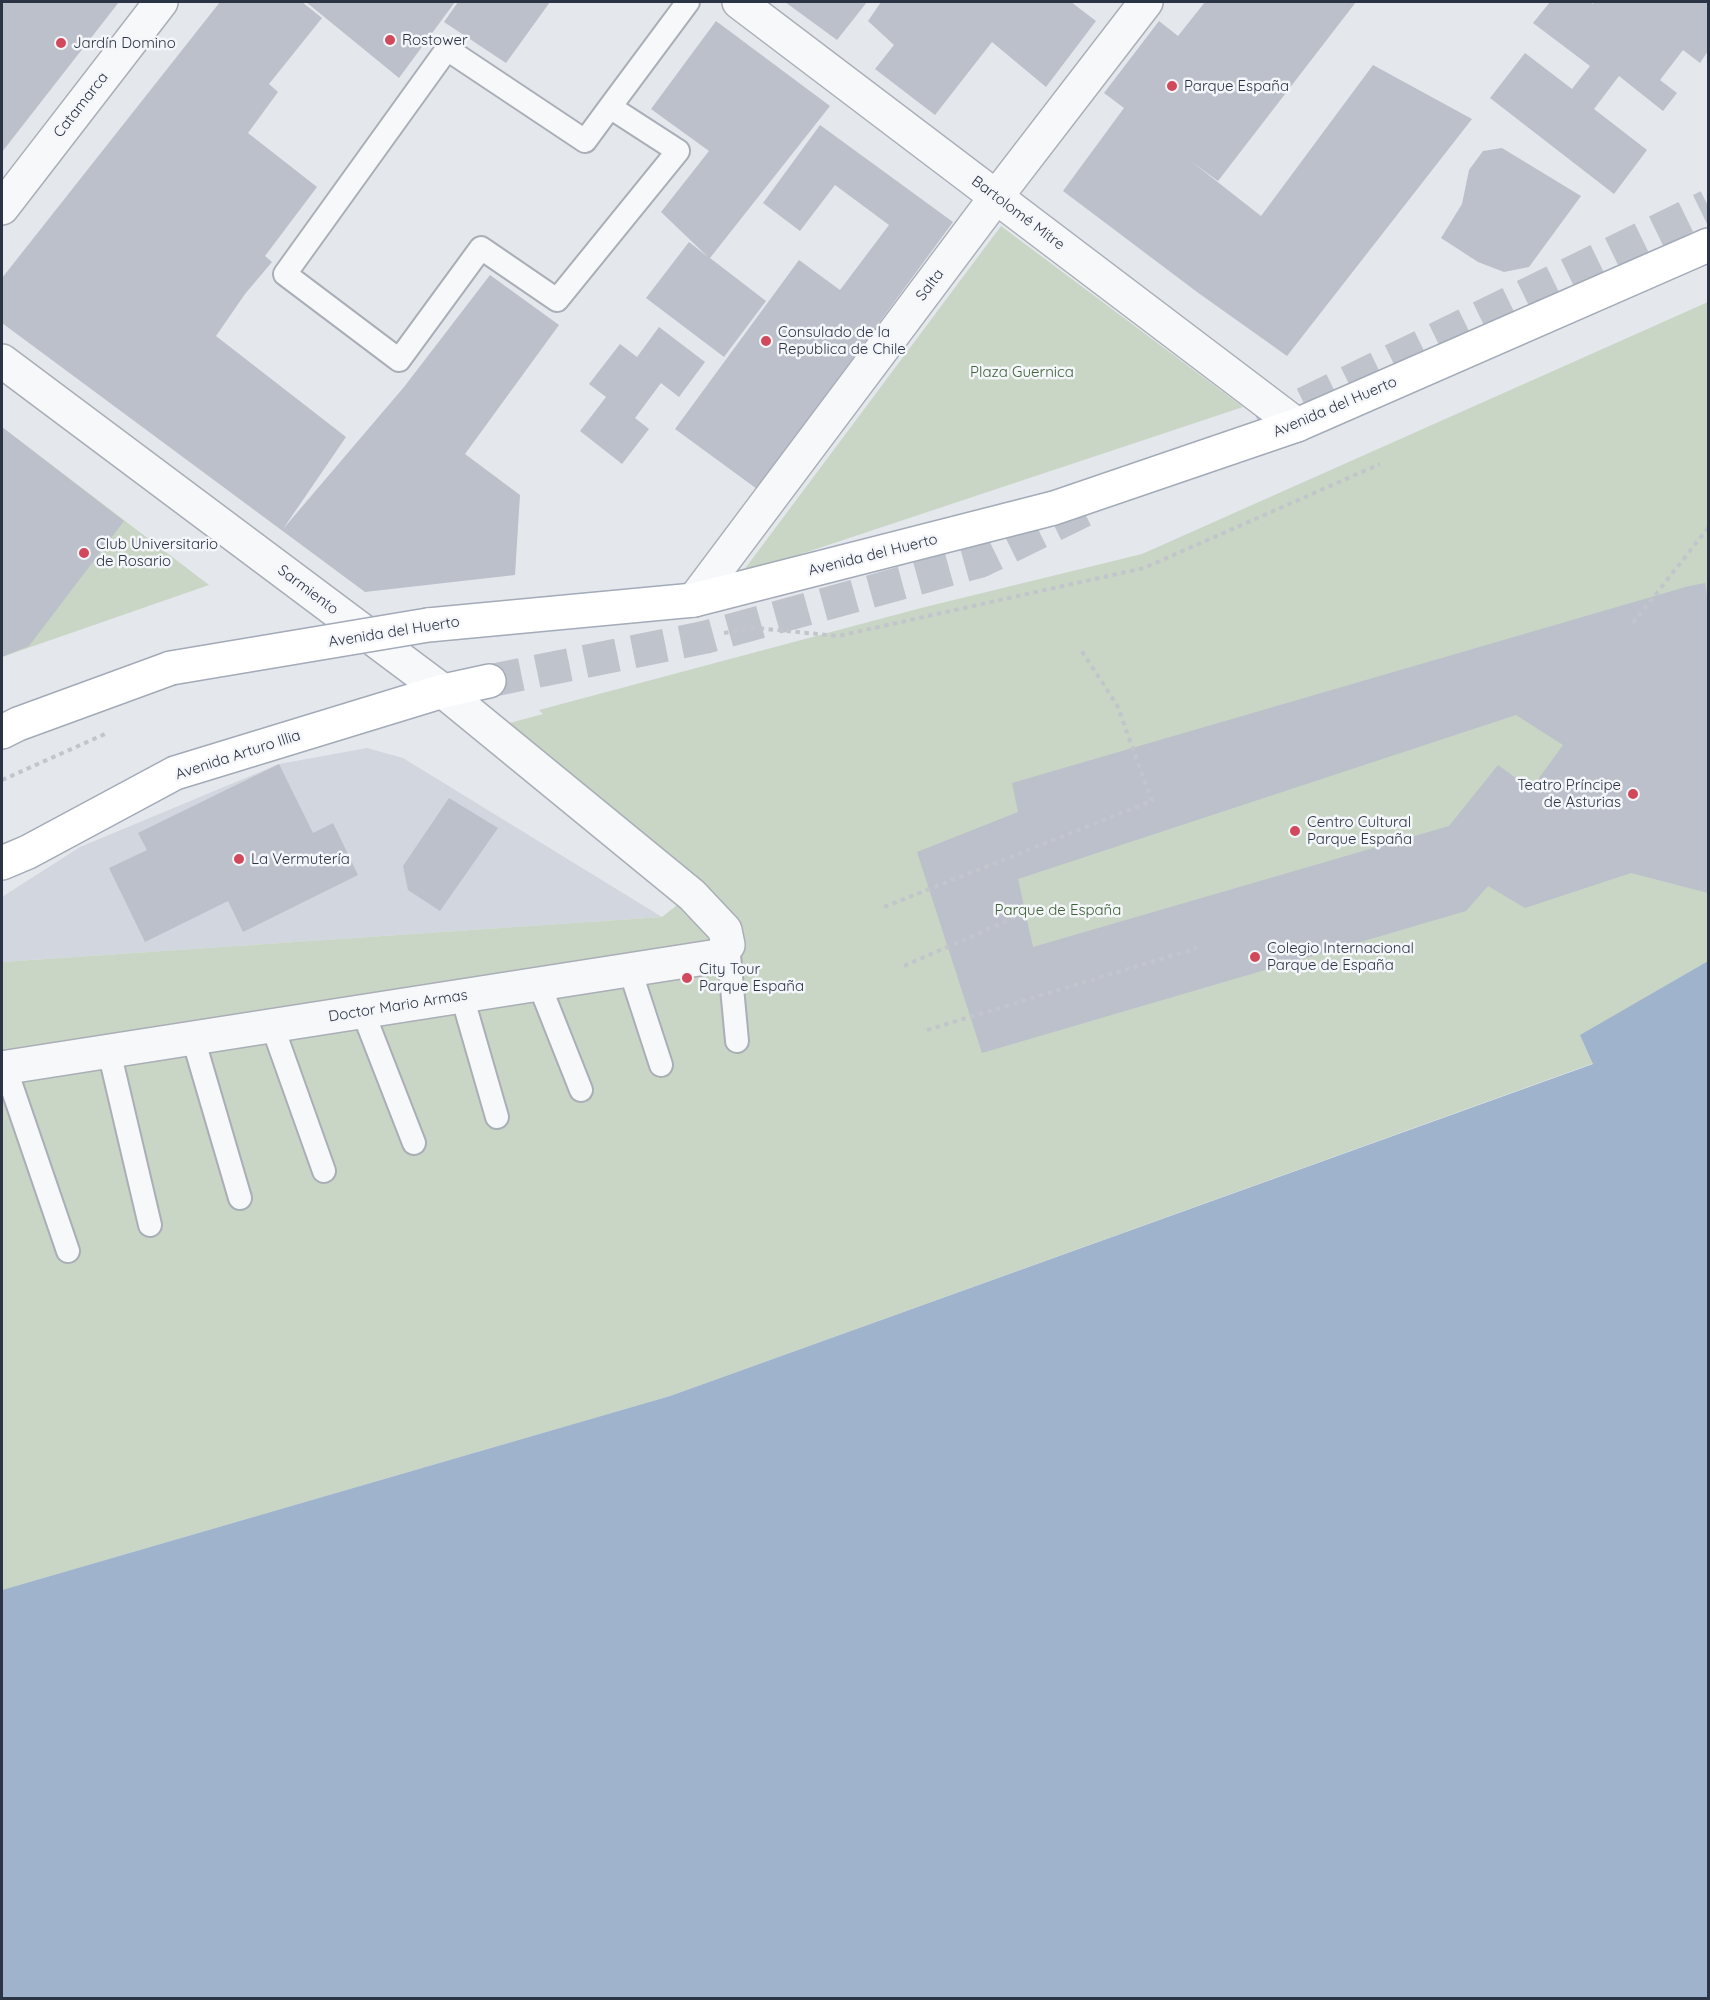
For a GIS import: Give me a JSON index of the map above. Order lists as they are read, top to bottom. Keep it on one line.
{"streets":{"main road":["Avenida del Huerto","Avenida Arturo Illia"],"street":["Catamarca","Bartolomé Mitre","Salta","Sarmiento","Doctor Mario Armas"]},"crossings":[["Bartolomé Mitre","Salta"],["Bartolomé Mitre","Avenida del Huerto"],["Salta","Avenida del Huerto"],["Sarmiento","Avenida Arturo Illia"],["Sarmiento","Doctor Mario Armas"]],"parks":["Plaza Guernica","Parque de España"],"places":["Rostower","Jardín Domino","Parque España","Consulado de la Republica de Chile","Club Universitario de Rosario","Teatro Príncipe de Asturias","Centro Cultural Parque España","La Vermutería","Colegio Internacional Parque de España","City Tour Parque España"]}
